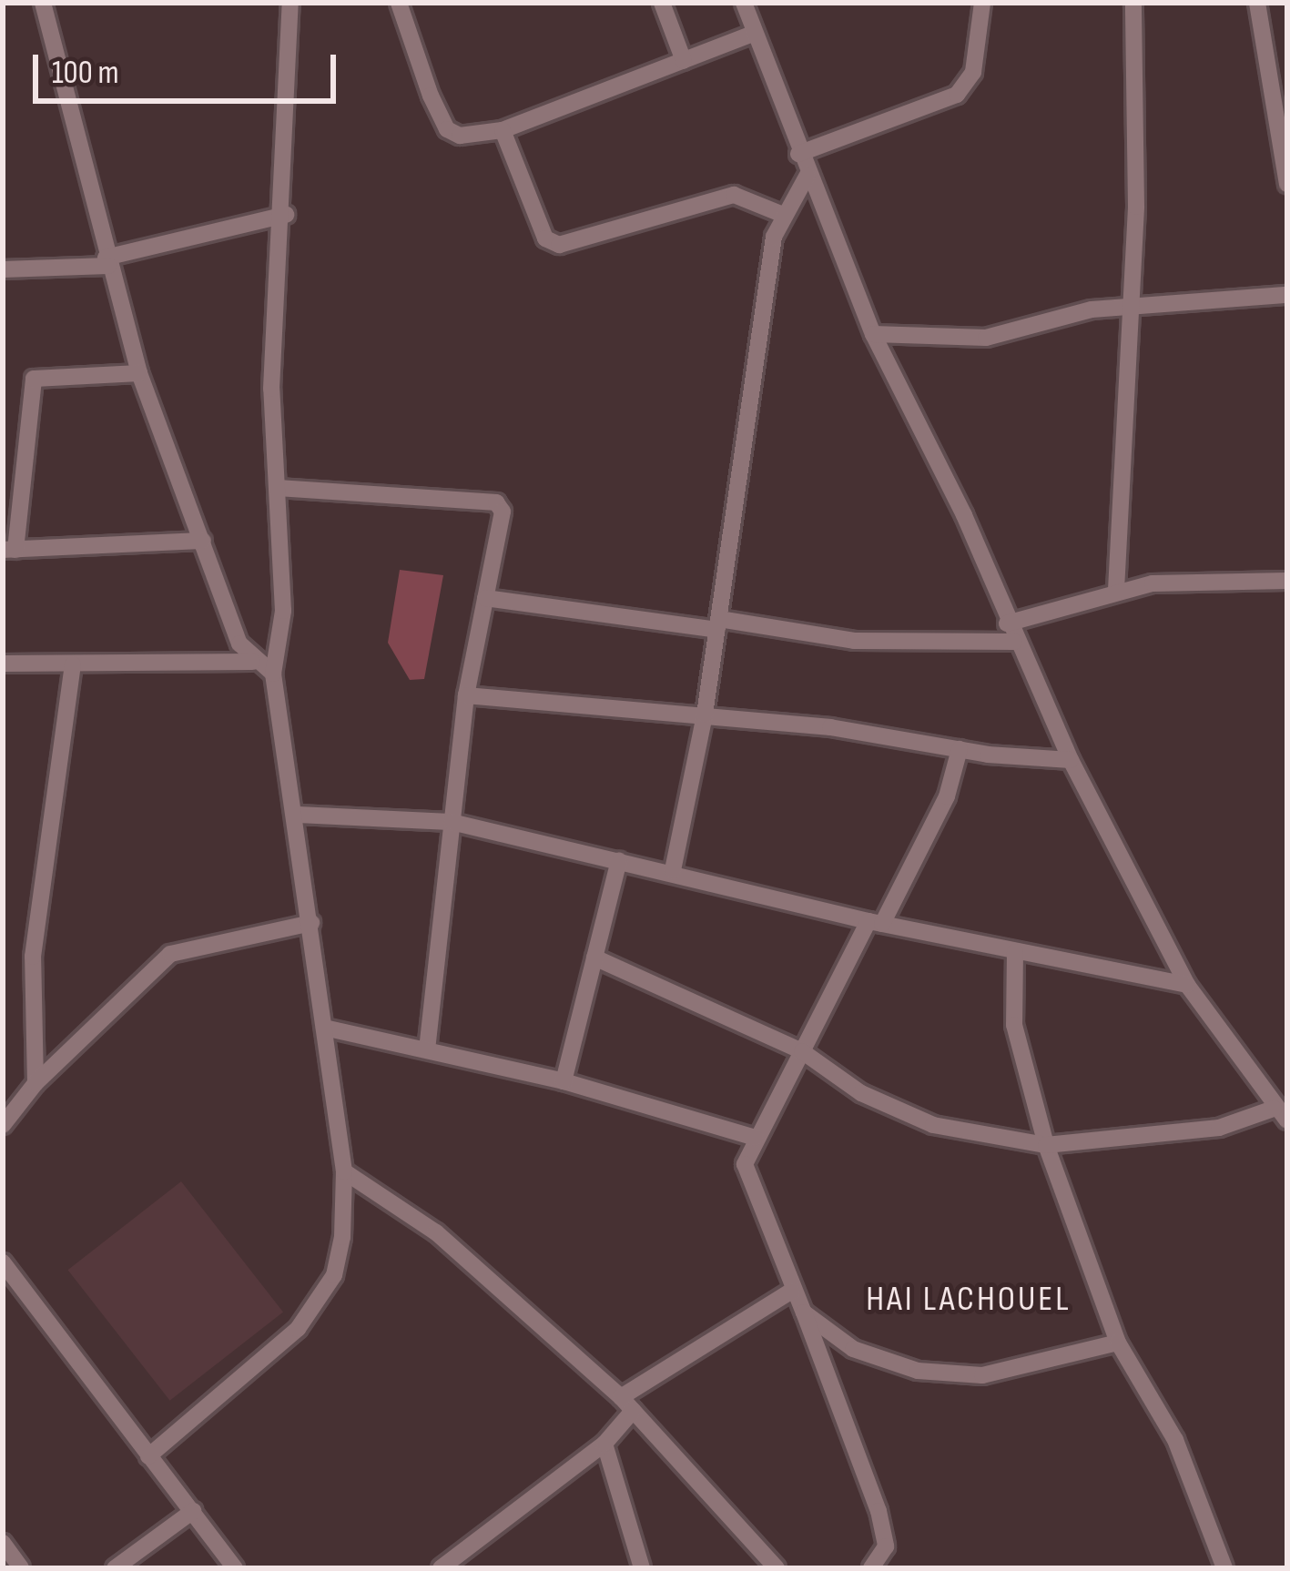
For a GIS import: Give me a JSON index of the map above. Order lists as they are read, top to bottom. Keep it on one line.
{"districts":["HAI LACHOUEL"],"scale_bar":"100 m"}
